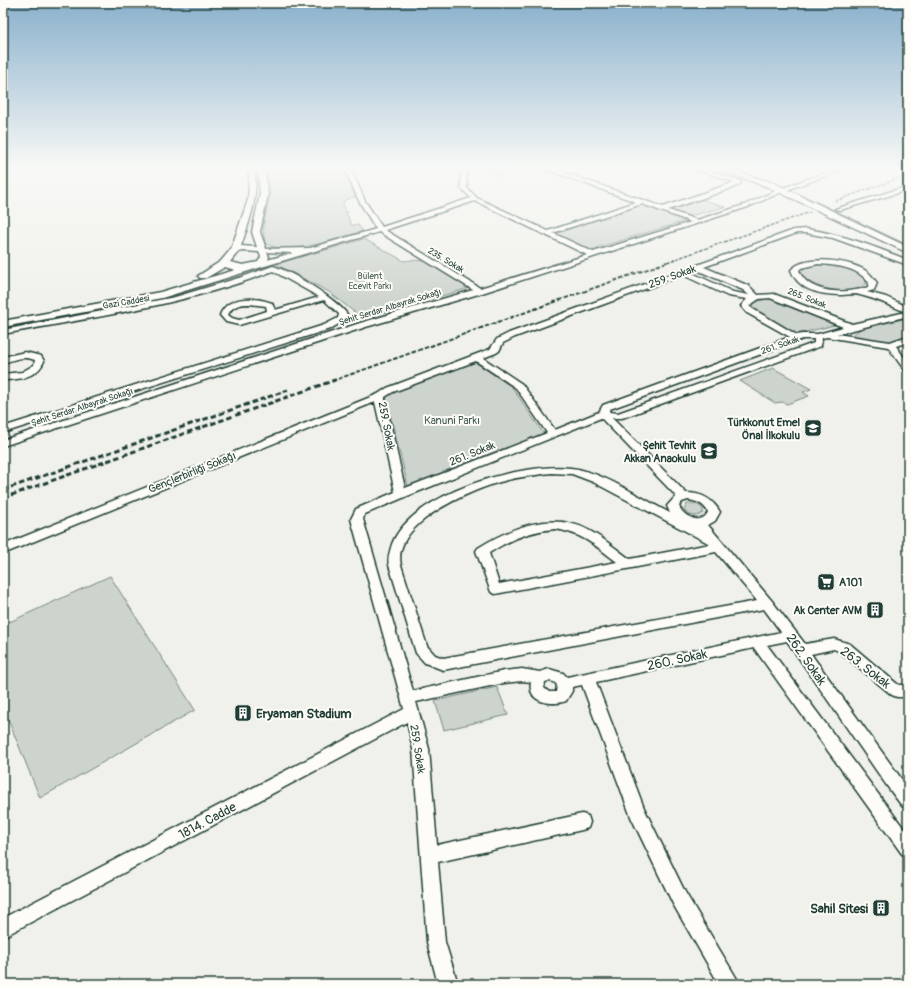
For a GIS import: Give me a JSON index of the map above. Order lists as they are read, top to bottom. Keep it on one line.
{"streets":{"main road":["Gazi Caddesi"],"street":["235. Sokak","259. Sokak","265. Sokak","Şehit Serdar Albayrak Sokağı","261. Sokak","Gençlerbirliği Sokağı","260. Sokak","262. Sokak","263. Sokak","1814. Cadde"]},"crossings":[["235. Sokak","Şehit Serdar Albayrak Sokağı"],["259. Sokak","265. Sokak"],["259. Sokak","261. Sokak"],["259. Sokak","Gençlerbirliği Sokağı"],["259. Sokak","1814. Cadde"],["265. Sokak","261. Sokak"],["260. Sokak","262. Sokak"],["262. Sokak","263. Sokak"]],"parks":["Bülent Ecevit Parkı","Kanuni Parkı"],"places":{"school or university":["Türkkonut Emel Önal İlkokulu","Şehit Tevhit Akkan Anaokulu"],"supermarket":["A101"],"building":["Ak Center AVM","Eryaman Stadium","Sahil Sitesi"]}}
